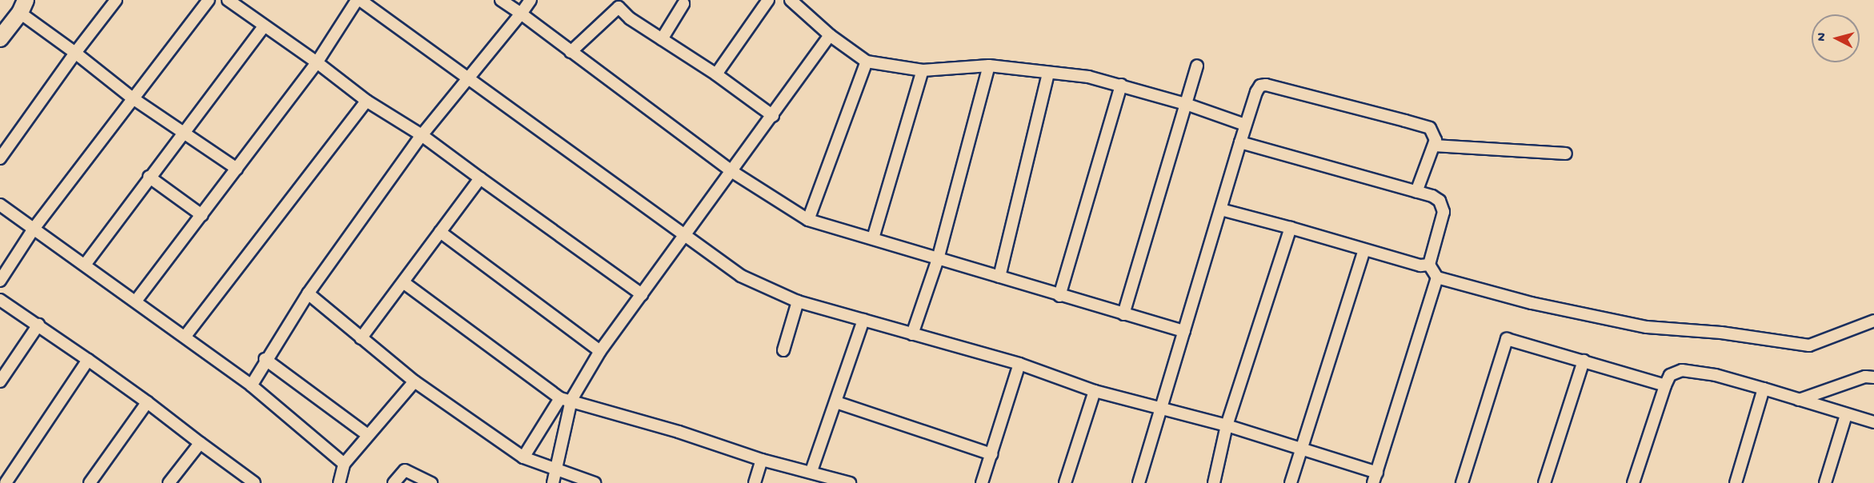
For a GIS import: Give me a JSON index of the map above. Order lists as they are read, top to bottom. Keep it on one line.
{"north":"left"}
